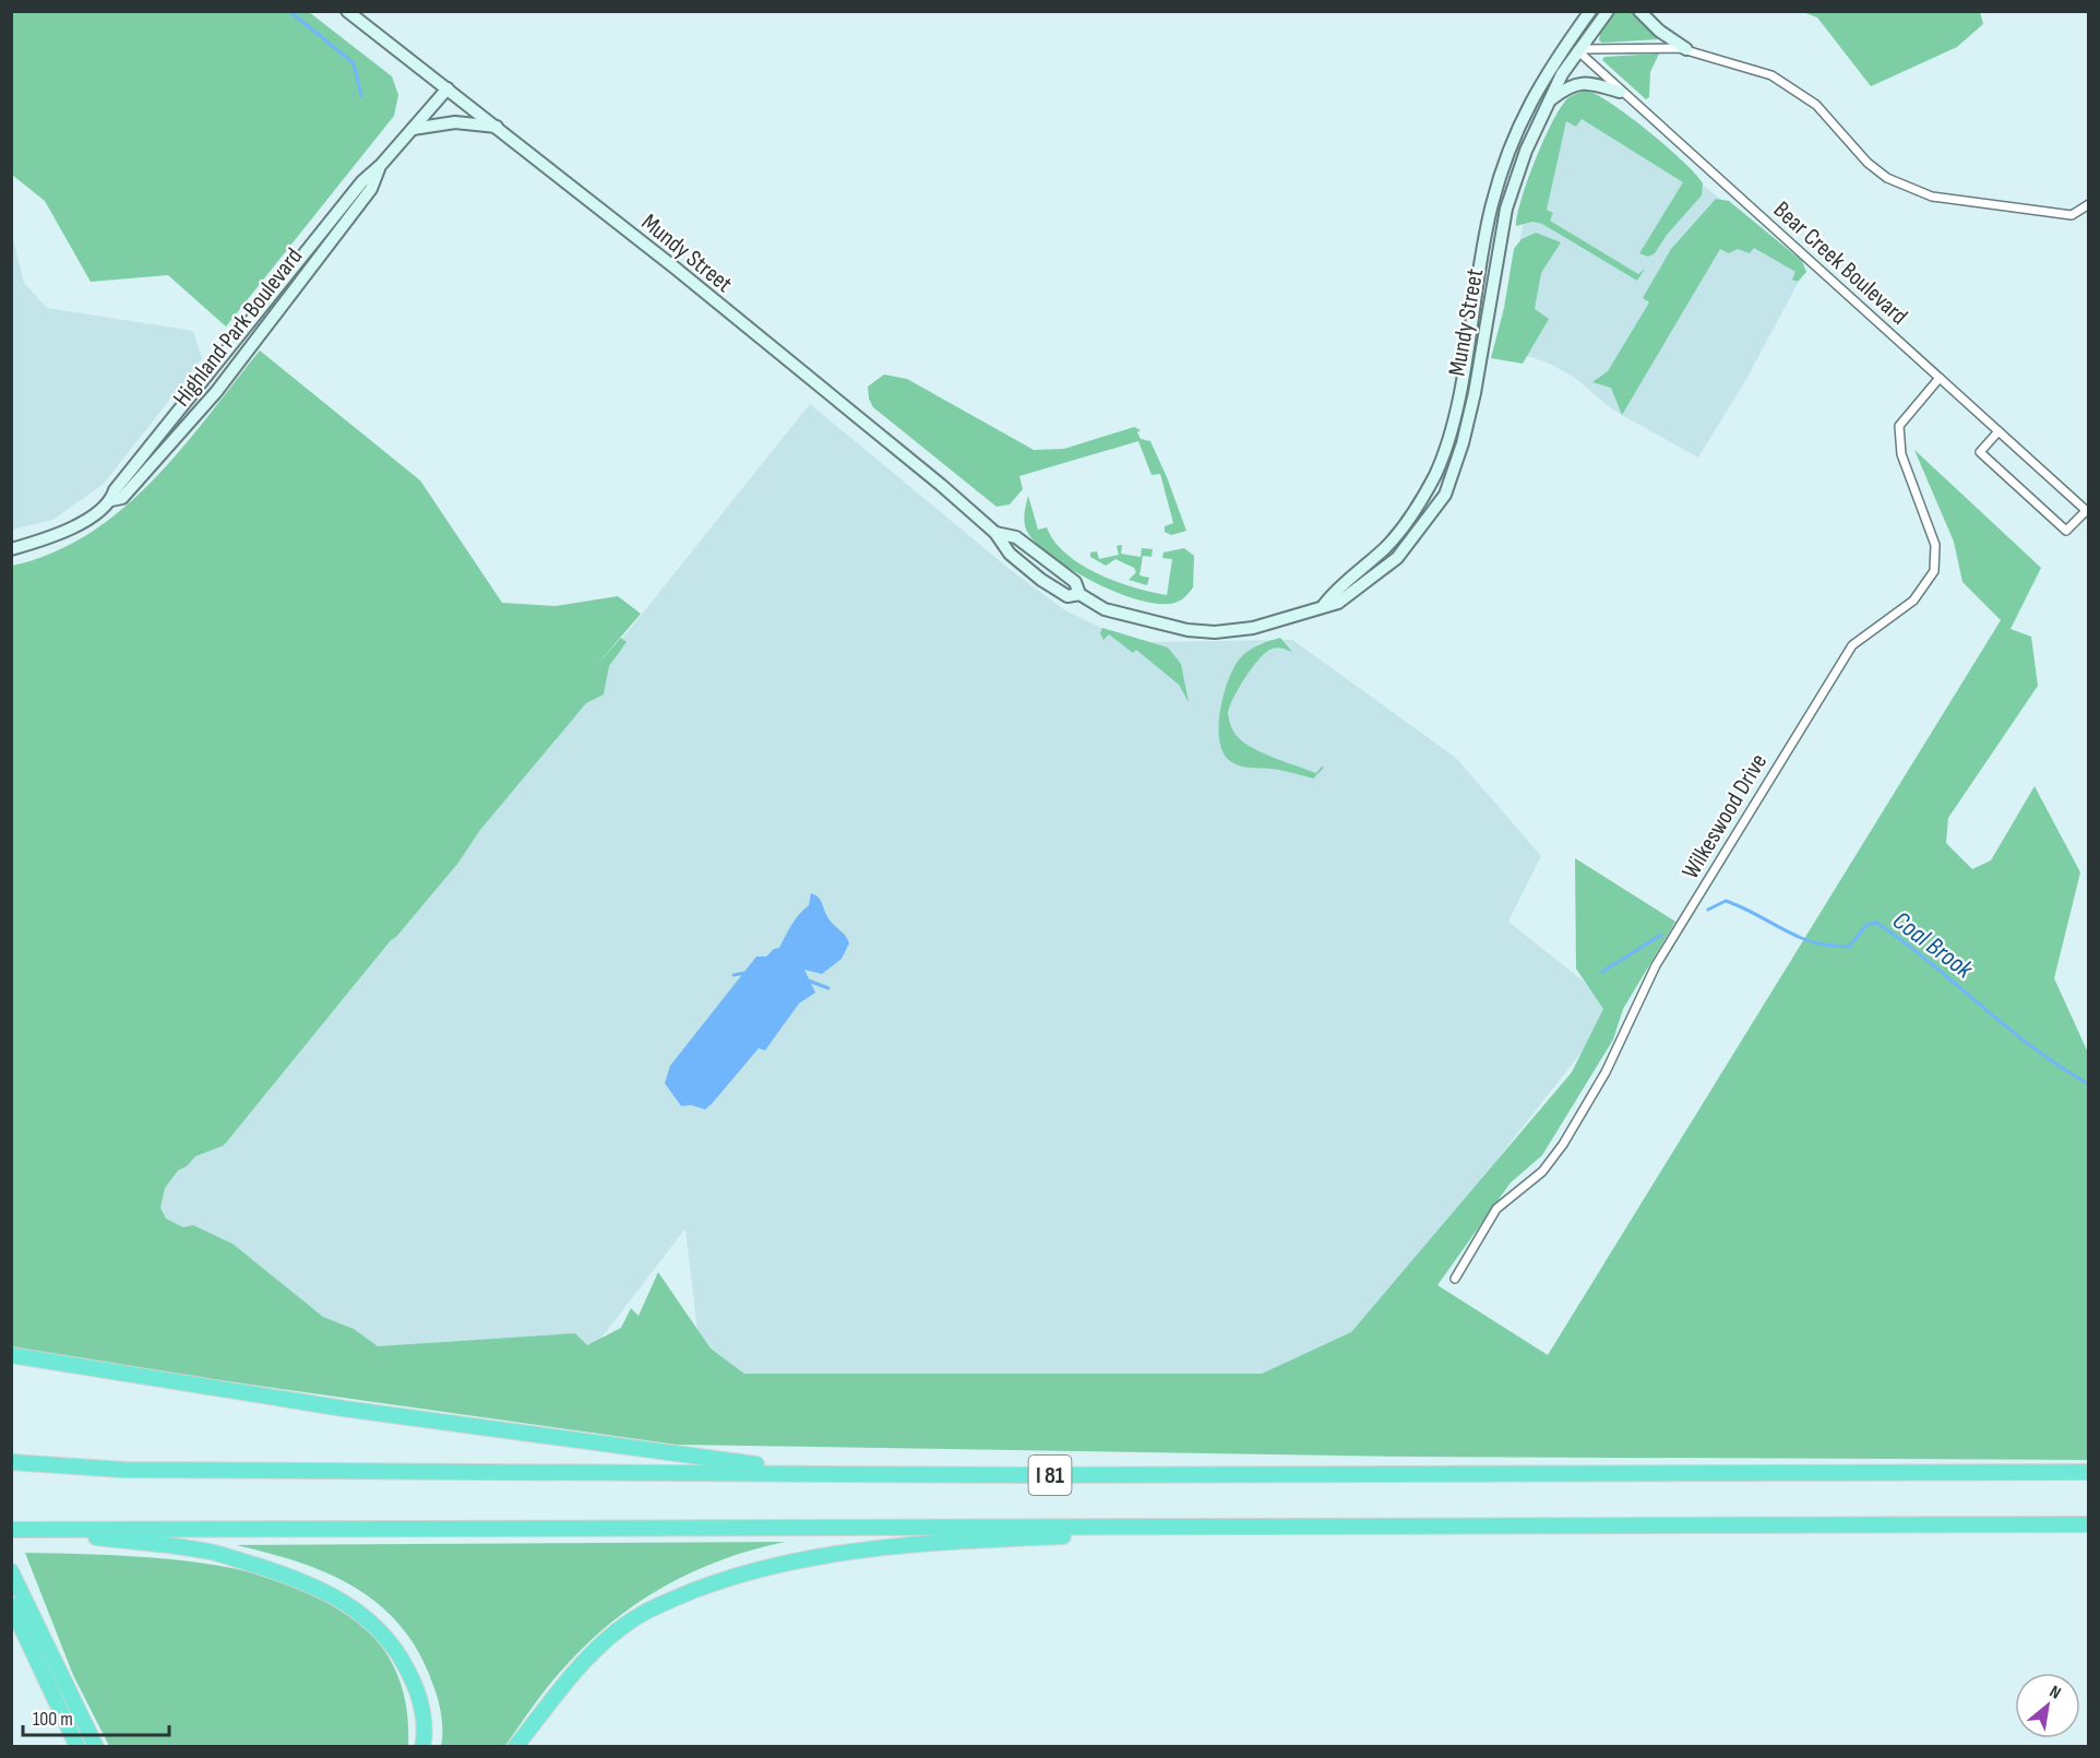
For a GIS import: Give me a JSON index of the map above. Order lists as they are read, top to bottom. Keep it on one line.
{"streets":{"highway":["I 81"],"main road":["Mundy Street","Highland Park Boulevard"],"street":["Bear Creek Boulevard","Wilkeswood Drive"]},"crossings":[["Mundy Street","Bear Creek Boulevard"],["Mundy Street","Highland Park Boulevard"],["Bear Creek Boulevard","Wilkeswood Drive"]],"water":["Coal Brook"],"scale_bar":"100 m","north":"top right"}
